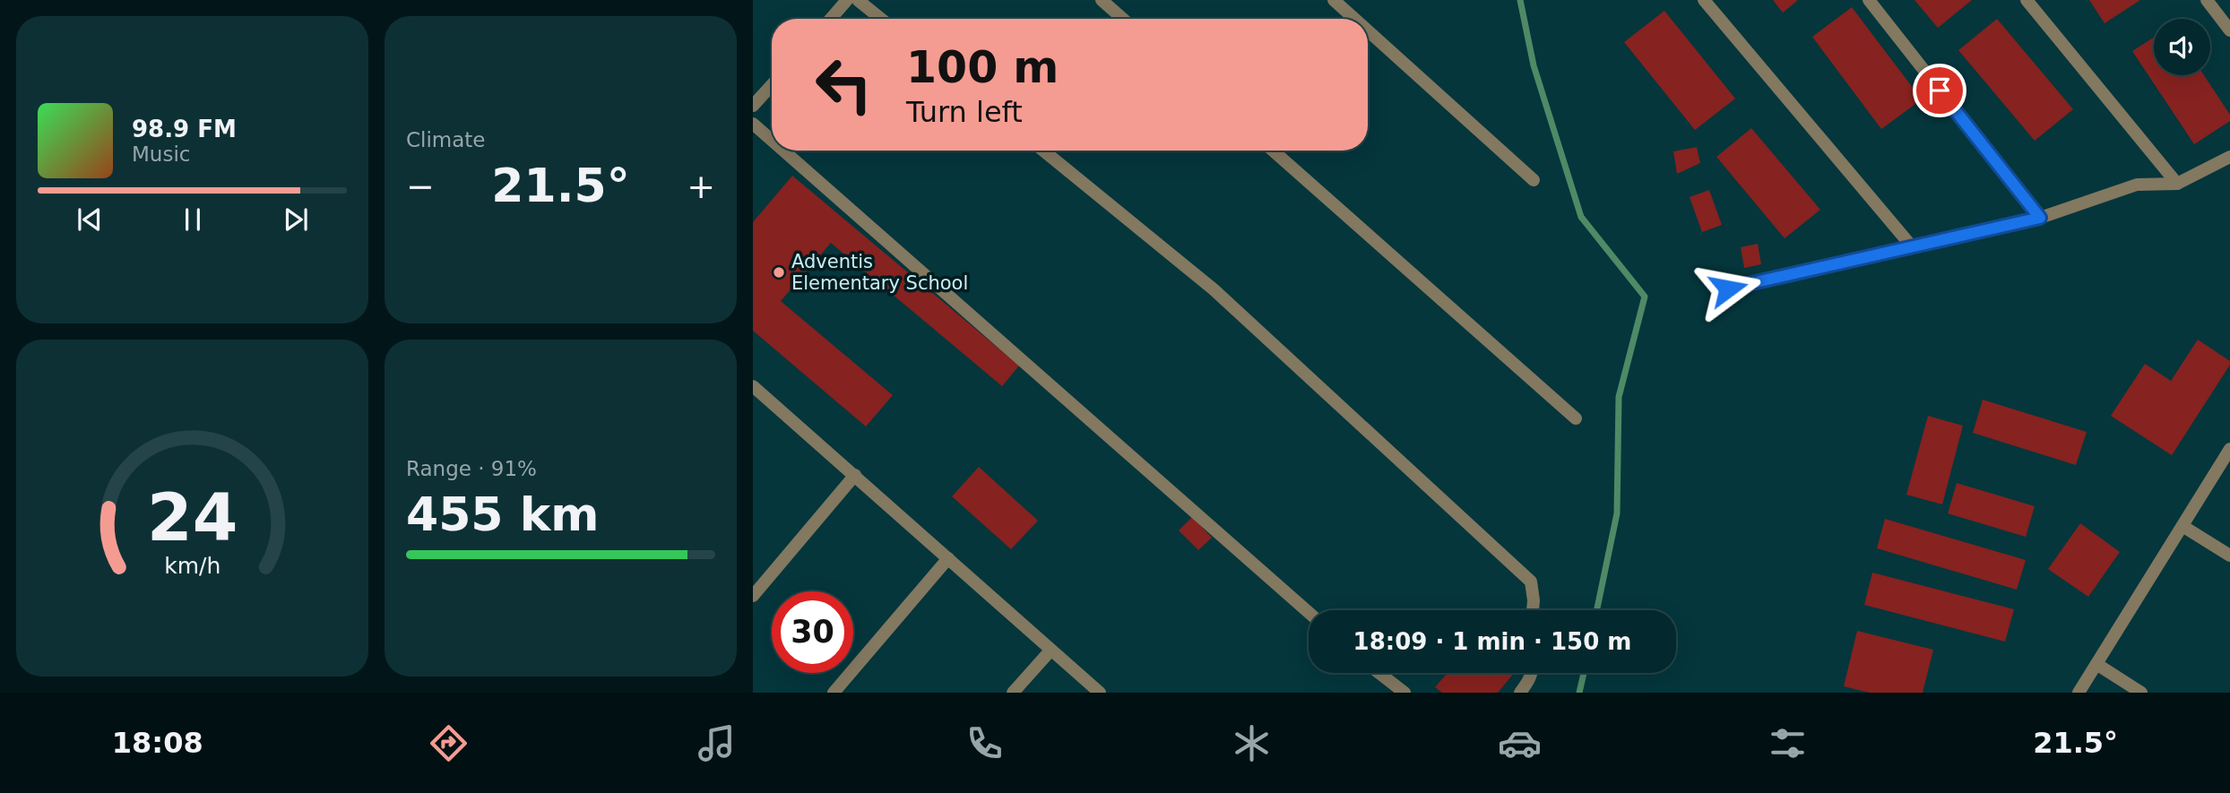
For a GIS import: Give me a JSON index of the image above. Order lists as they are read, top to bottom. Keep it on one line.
{"places":["Adventis Elementary School"],"page":{"tile":["Climate",["Range · 91%","455 km"]],"turn":["100 m","Turn left"],"song":["98.9 FM","Music"],"heat":["−","21.5°","+"],"limit":"30","trip":"18:09 · 1 min · 150 m","tabs":["18:08","21.5°"],"gauge":["24","km/h"]}}
